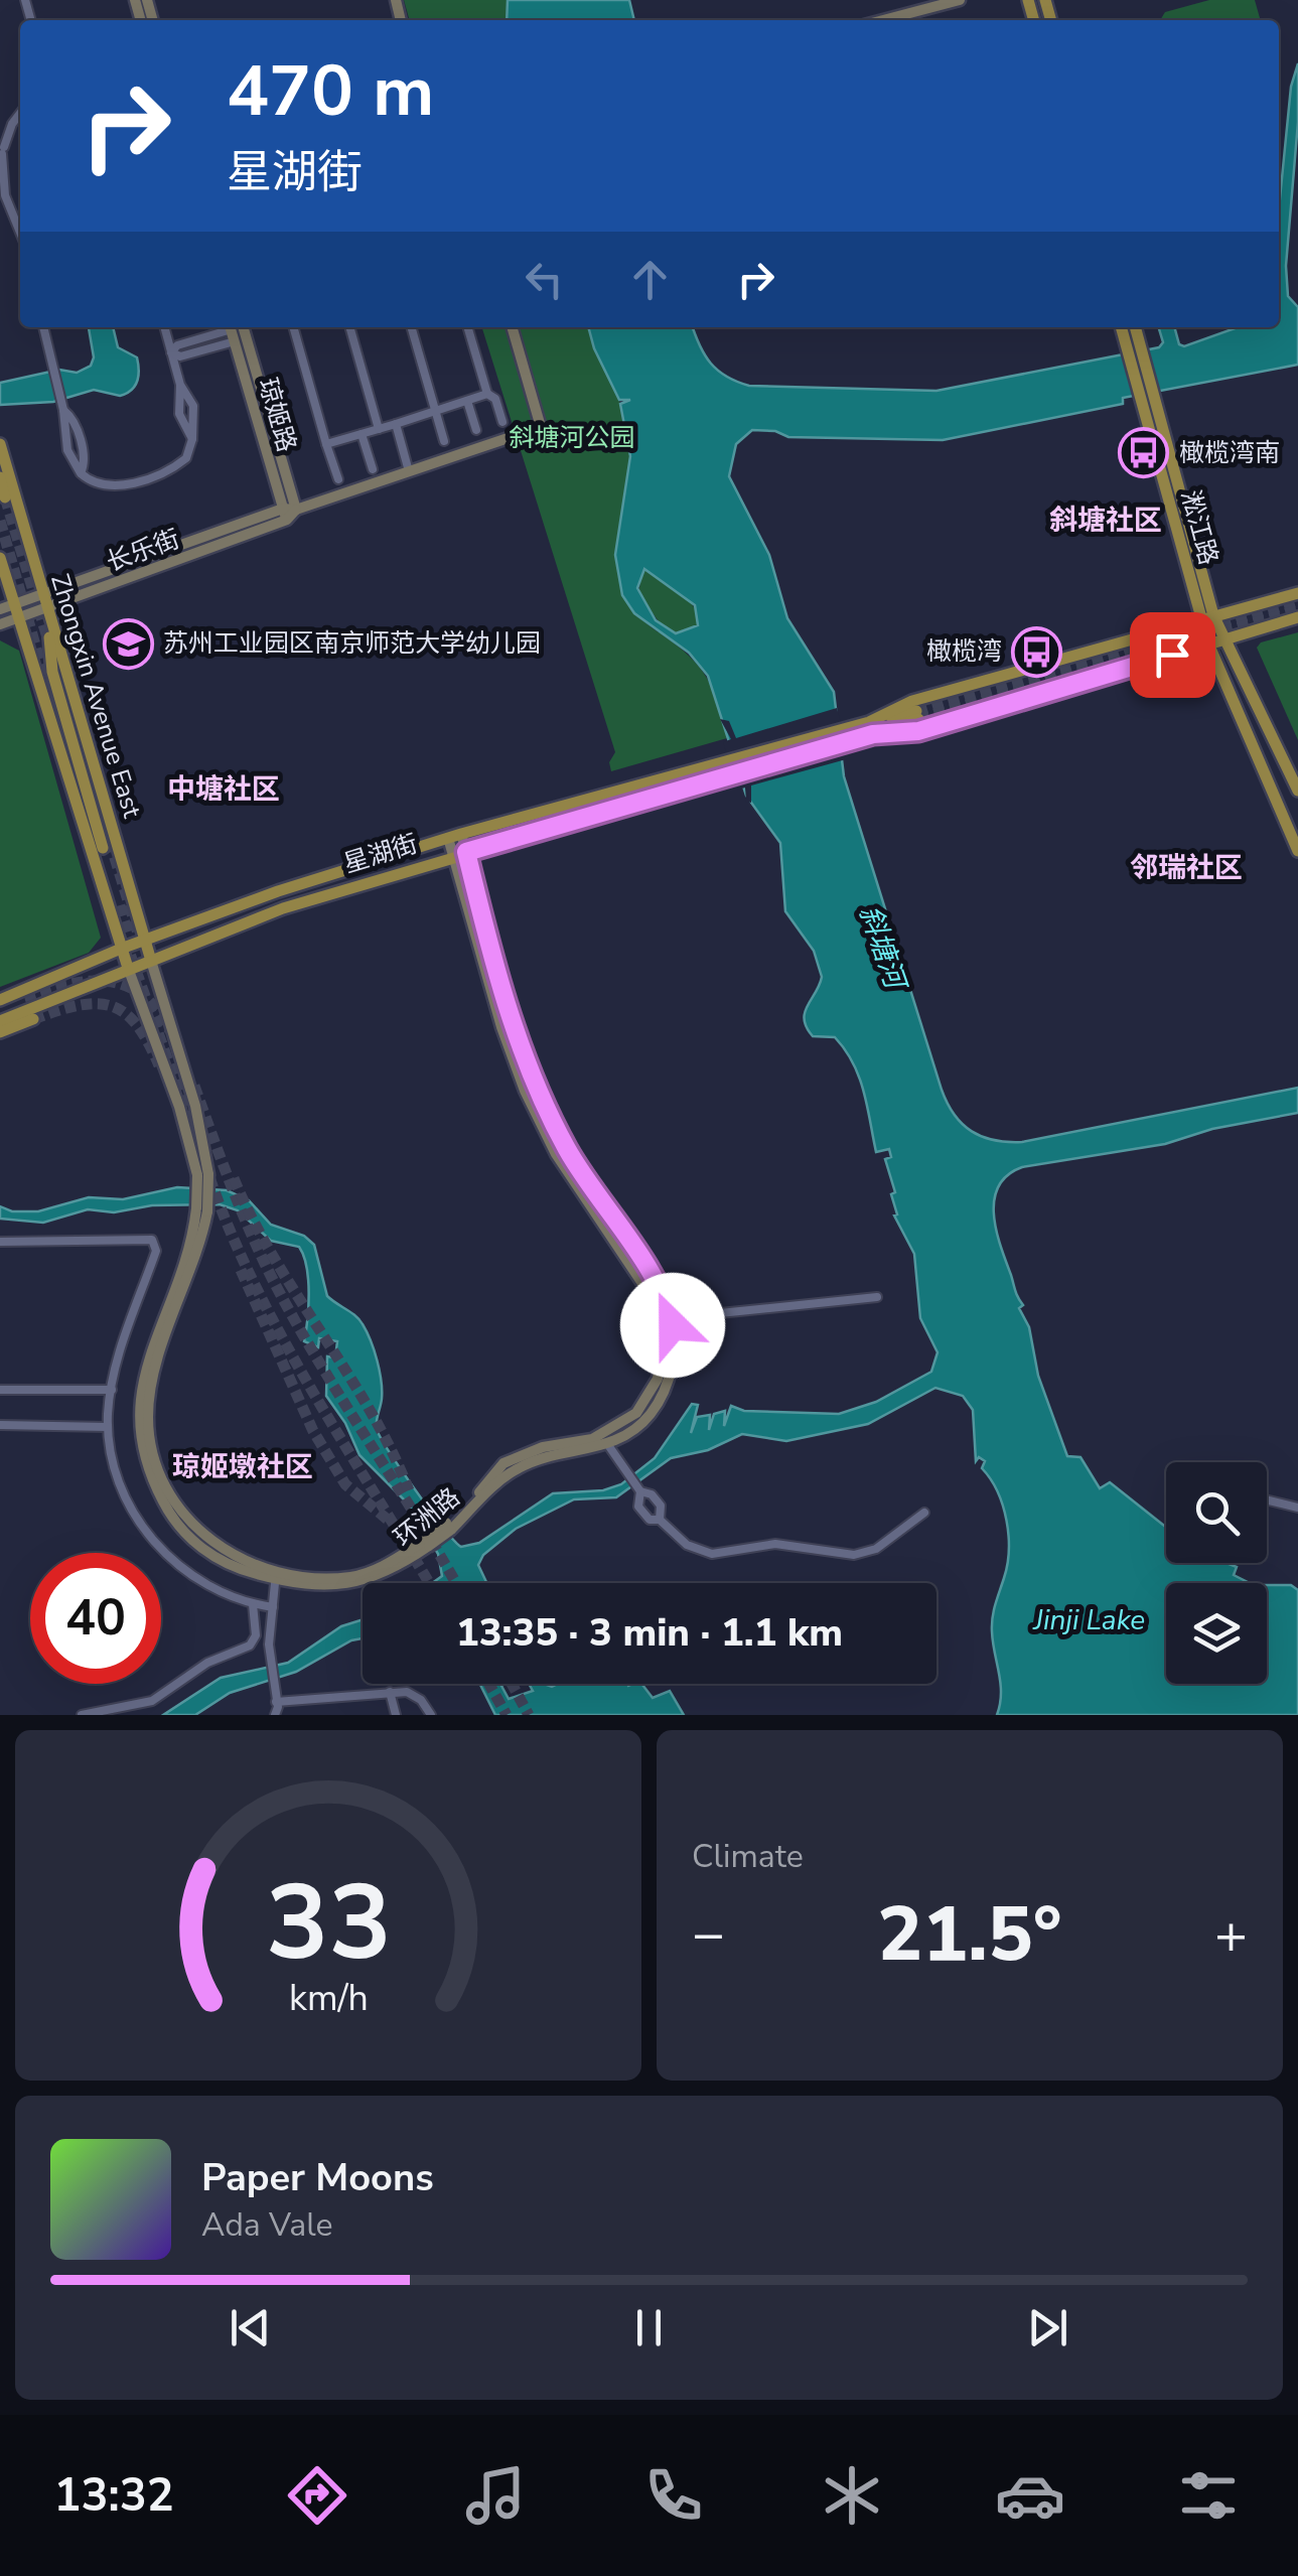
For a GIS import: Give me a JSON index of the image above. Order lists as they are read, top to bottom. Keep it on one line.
{"streets":{"main road":["淞江路","Zhongxin Avenue East","星湖街"],"street":["琼姬路","长乐街","环洲路"]},"crossings":[["琼姬路","长乐街"],["长乐街","Zhongxin Avenue East"],["Zhongxin Avenue East","星湖街"],["Zhongxin Avenue East","环洲路"],["星湖街","环洲路"]],"districts":["斜塘社区","中塘社区","邻瑞社区","琼姬墩社区"],"water":["斜塘河","Jinji Lake"],"parks":["斜塘河公园"],"places":{"bus stop":["橄榄湾南","橄榄湾"],"school or university":["苏州工业园区南京师范大学幼儿园"]},"page":{"turn":["470 m","星湖街"],"limit":"40","trip":"13:35 · 3 min · 1.1 km","tile":"Climate","heat":["−","21.5°","+"],"song":["Paper Moons","Ada Vale"],"tabs":"13:32","gauge":["33","km/h"]}}
